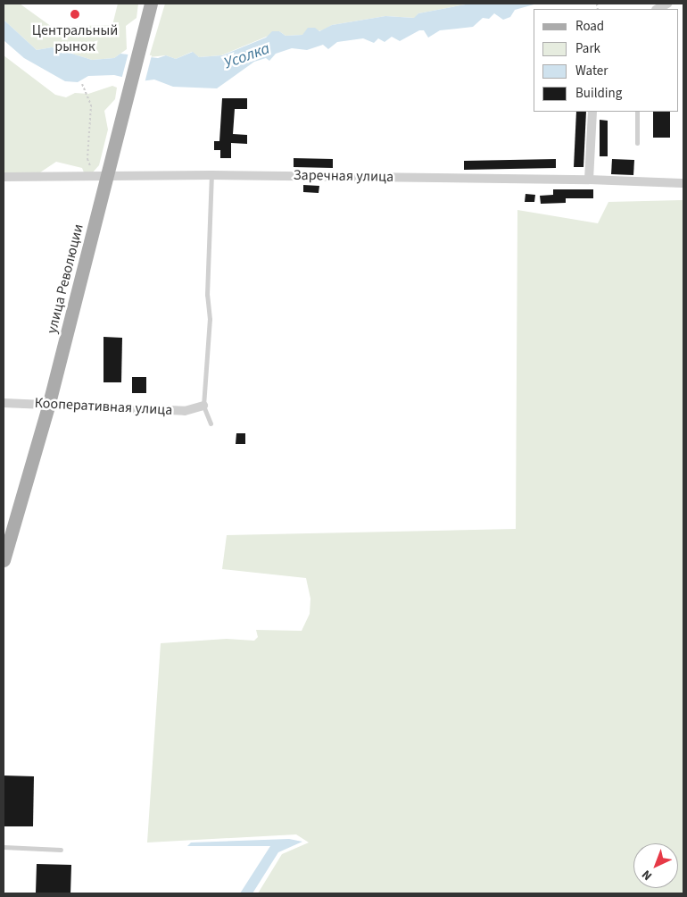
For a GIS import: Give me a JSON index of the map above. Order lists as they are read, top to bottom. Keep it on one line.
{"streets":{"main road":["улица Революции"],"street":["Заречная улица","Кооперативная улица"]},"crossings":[["Заречная улица","улица Революции"],["улица Революции","Кооперативная улица"]],"water":["Усолка"],"places":["Центральный рынок"],"legend":["Road","Park","Water","Building"],"north":"bottom left"}
